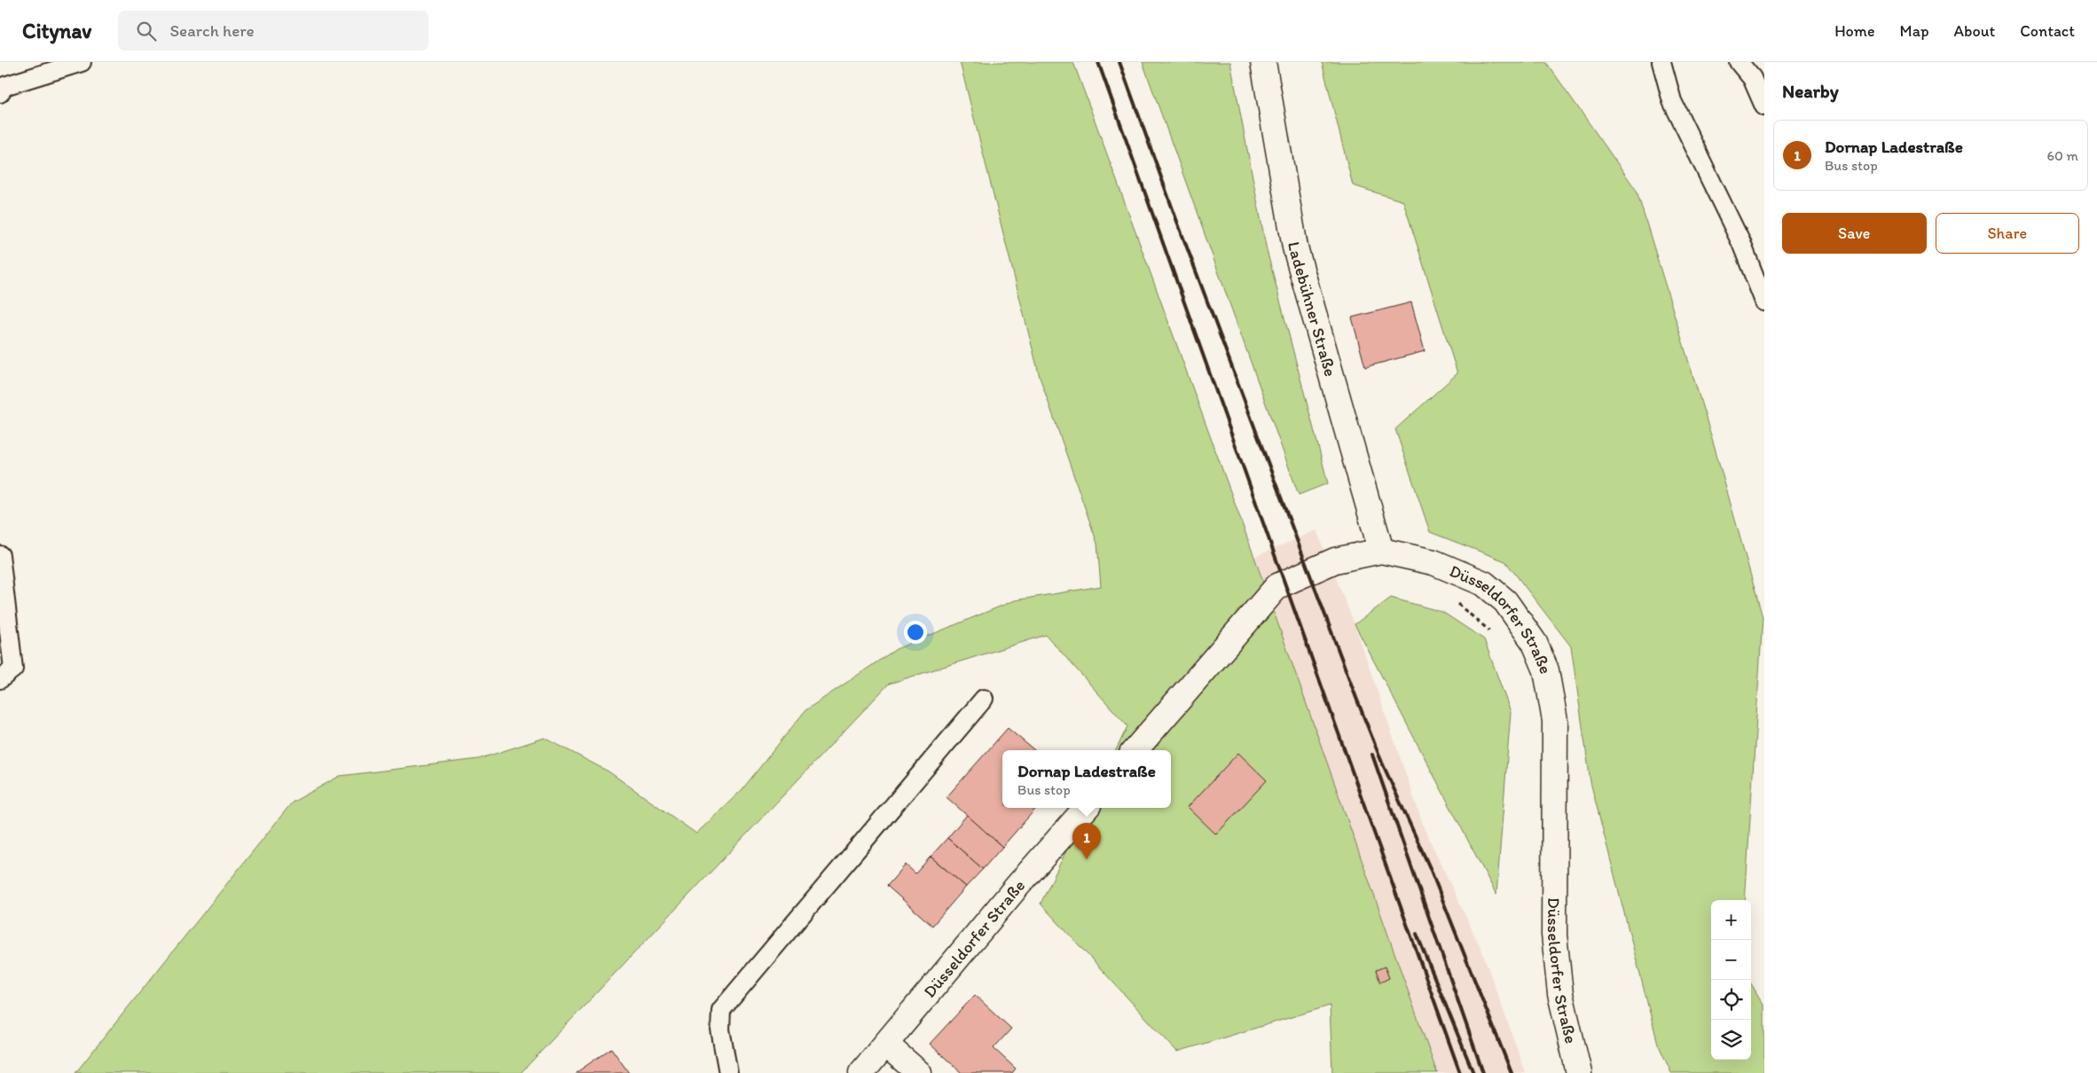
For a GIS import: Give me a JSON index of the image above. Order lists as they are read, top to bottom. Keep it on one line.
{"streets":{"main road":["Ladebühner Straße","Düsseldorfer Straße"]},"crossings":[["Ladebühner Straße","Düsseldorfer Straße"]],"page":{"header":"Citynav","search":"Search here","nav":["Home","Map","About","Contact"],"heading":"Nearby","list":[{"mark":"1","name":"Dornap Ladestraße","note":"Bus stop","value":"60 m"}],"buttons":["Save","Share"],"popup":["Dornap Ladestraße","Bus stop"],"pins":"1","map_buttons":["+","−"]}}
